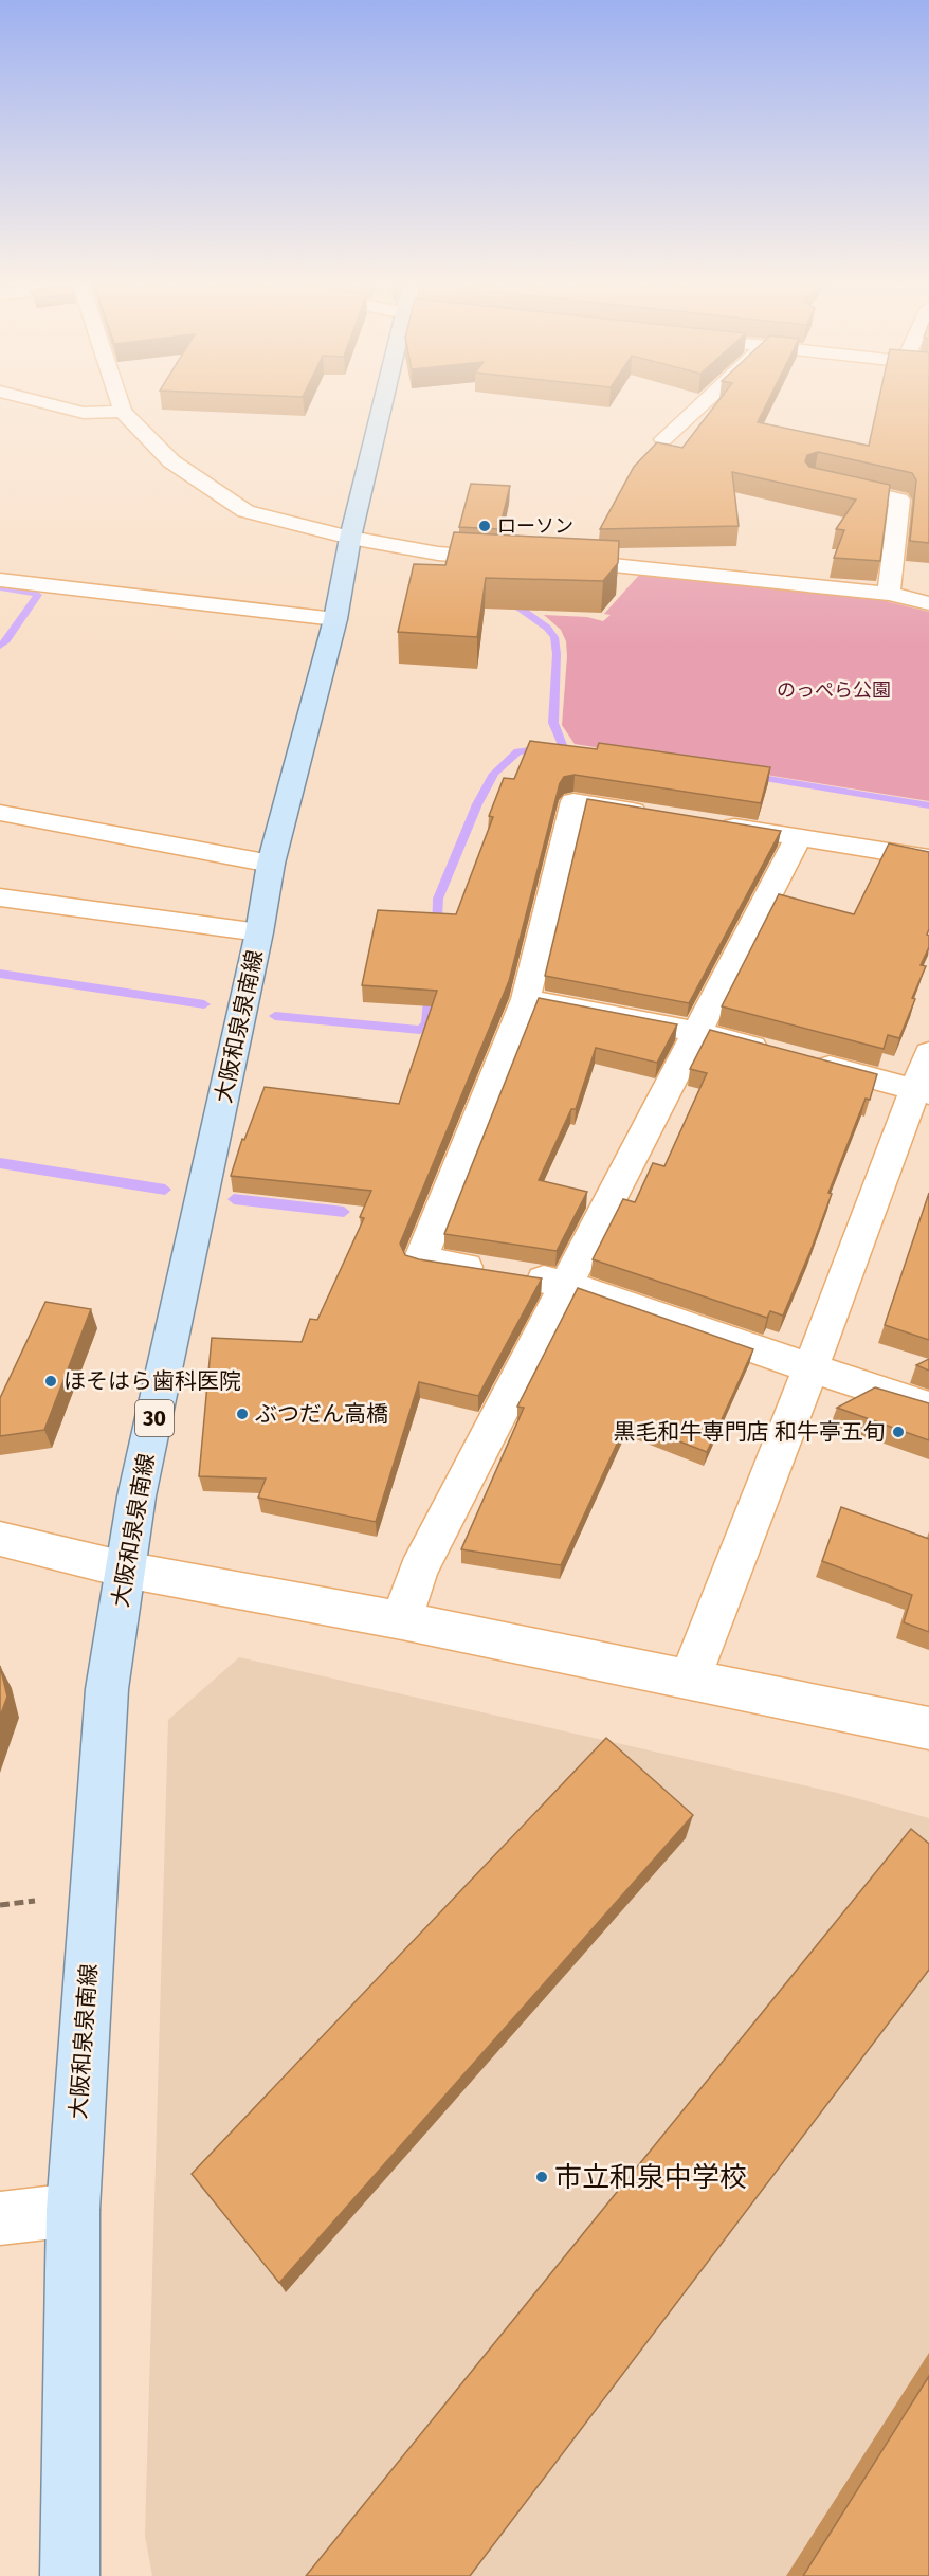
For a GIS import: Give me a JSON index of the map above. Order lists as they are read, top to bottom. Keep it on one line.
{"streets":{"main road":["大阪和泉泉南線","30"]},"parks":["のっぺら公園"],"places":["ローソン","ほそはら歯科医院","ぶつだん高橋","黒毛和牛専門店 和牛亭五旬","市立和泉中学校"]}
